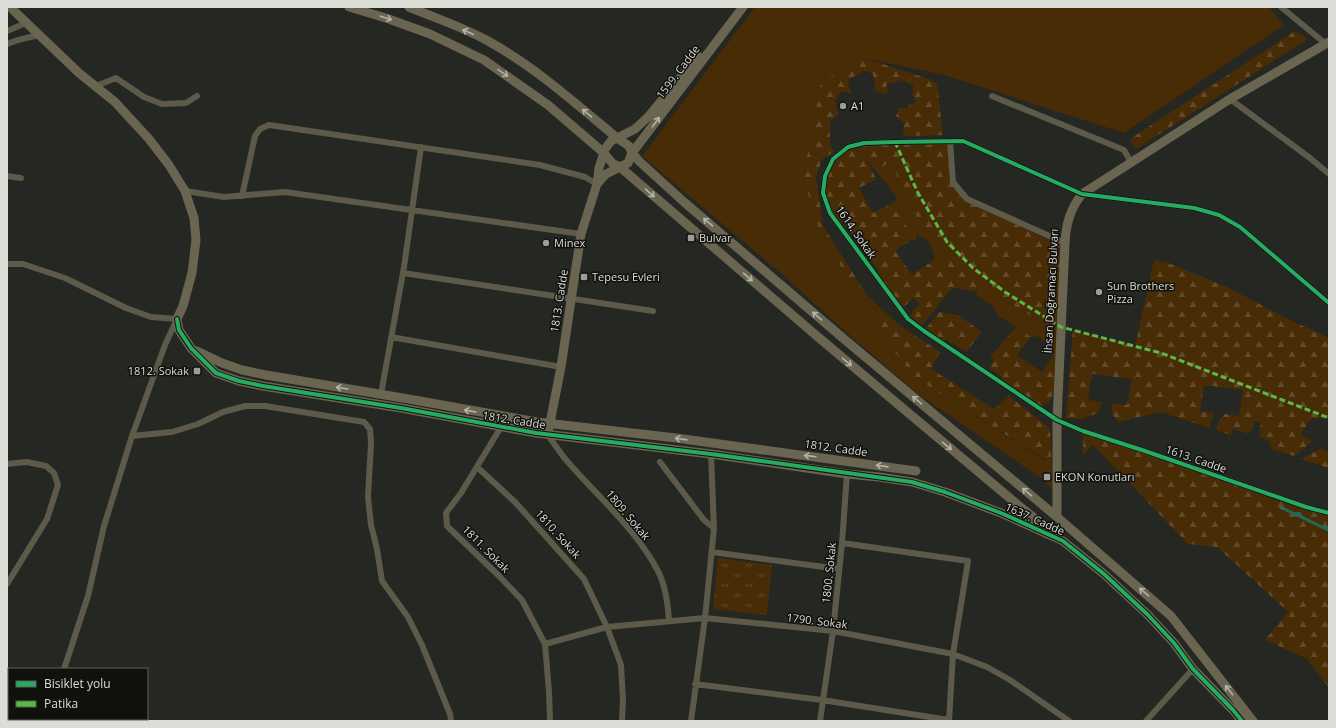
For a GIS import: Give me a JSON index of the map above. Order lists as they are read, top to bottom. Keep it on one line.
{"streets":{"street":["1599. Cadde","1614. Sokak","İhsan Doğramacı Bulvarı","1813. Cadde","1812. Cadde","1613. Cadde","1809. Sokak","1637. Cadde","1810. Sokak","1811. Sokak","1800. Sokak","1790. Sokak"]},"crossings":[["1599. Cadde","1813. Cadde"],["1599. Cadde","1637. Cadde"],["1614. Sokak","İhsan Doğramacı Bulvarı"],["1614. Sokak","1613. Cadde"],["İhsan Doğramacı Bulvarı","1613. Cadde"],["İhsan Doğramacı Bulvarı","1637. Cadde"],["1813. Cadde","1812. Cadde"],["1813. Cadde","1809. Sokak"],["1813. Cadde","1637. Cadde"],["1812. Cadde","1809. Sokak"],["1812. Cadde","1637. Cadde"],["1812. Cadde","1811. Sokak"],["1812. Cadde","1800. Sokak"],["1809. Sokak","1790. Sokak"],["1637. Cadde","1800. Sokak"],["1810. Sokak","1811. Sokak"],["1810. Sokak","1790. Sokak"],["1811. Sokak","1790. Sokak"],["1800. Sokak","1790. Sokak"]],"places":{"other":["A1","Minex","Sun Brothers Pizza"],"transit":["Bulvar","Tepesu Evleri","1812. Sokak","EKON Konutları"]},"legend":["Bisiklet yolu","Patika"]}
